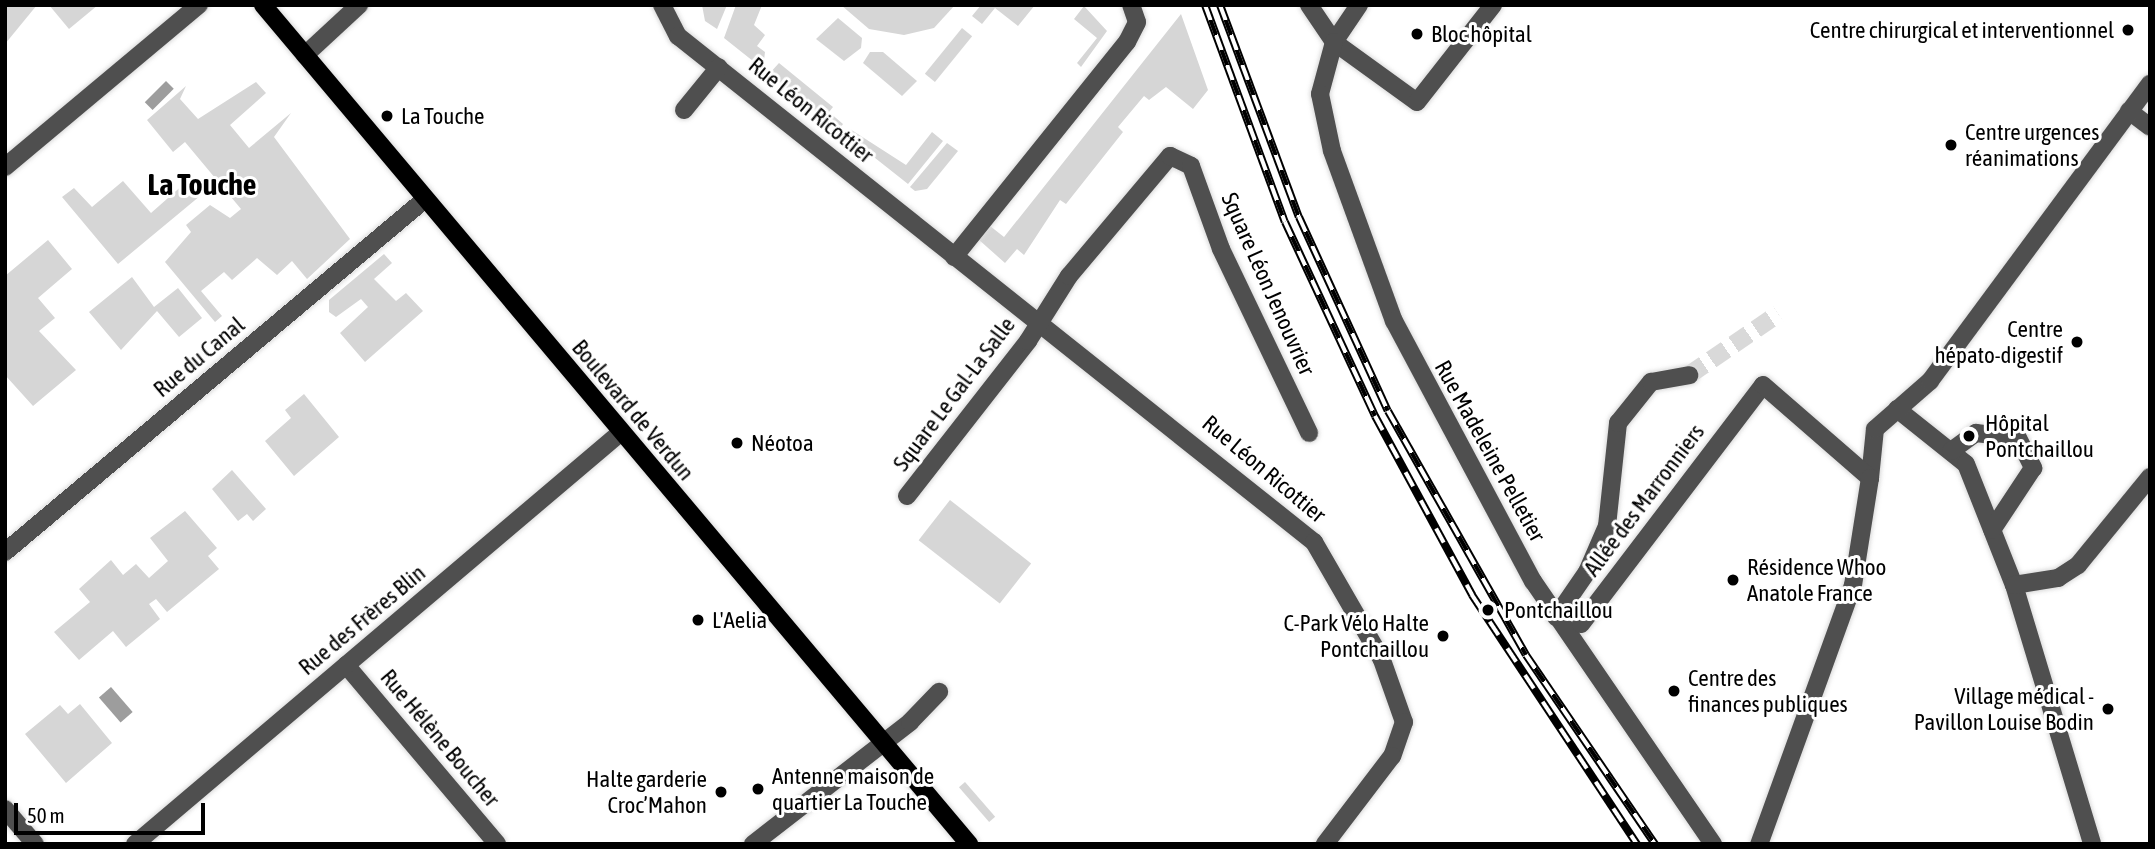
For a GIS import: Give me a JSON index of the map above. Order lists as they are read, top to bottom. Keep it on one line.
{"streets":{"main road":["Boulevard de Verdun"],"street":["Rue Léon Ricottier","Square Léon Jenouvrier","Rue du Canal","Square Le Gal-La Salle","Rue Madeleine Pelletier","Allée des Marronniers","Rue des Frères Blin","Rue Hélène Boucher"]},"crossings":[["Rue Léon Ricottier","Square Léon Jenouvrier"],["Rue Léon Ricottier","Square Le Gal-La Salle"],["Square Léon Jenouvrier","Square Le Gal-La Salle"],["Rue du Canal","Boulevard de Verdun"],["Boulevard de Verdun","Rue des Frères Blin"],["Rue des Frères Blin","Rue Hélène Boucher"]],"districts":["La Touche"],"places":["Centre chirurgical et interventionnel","Bloc hôpital","La Touche","Centre urgences réanimations","Centre hépato-digestif","Hôpital Pontchaillou","Néotoa","Résidence Whoo Anatole France","Pontchaillou","L'Aelia","C-Park Vélo Halte Pontchaillou","Centre des finances publiques","Village médical - Pavillon Louise Bodin","Antenne maison de quartier La Touche","Halte garderie Croc’Mahon"],"scale_bar":"50 m"}
